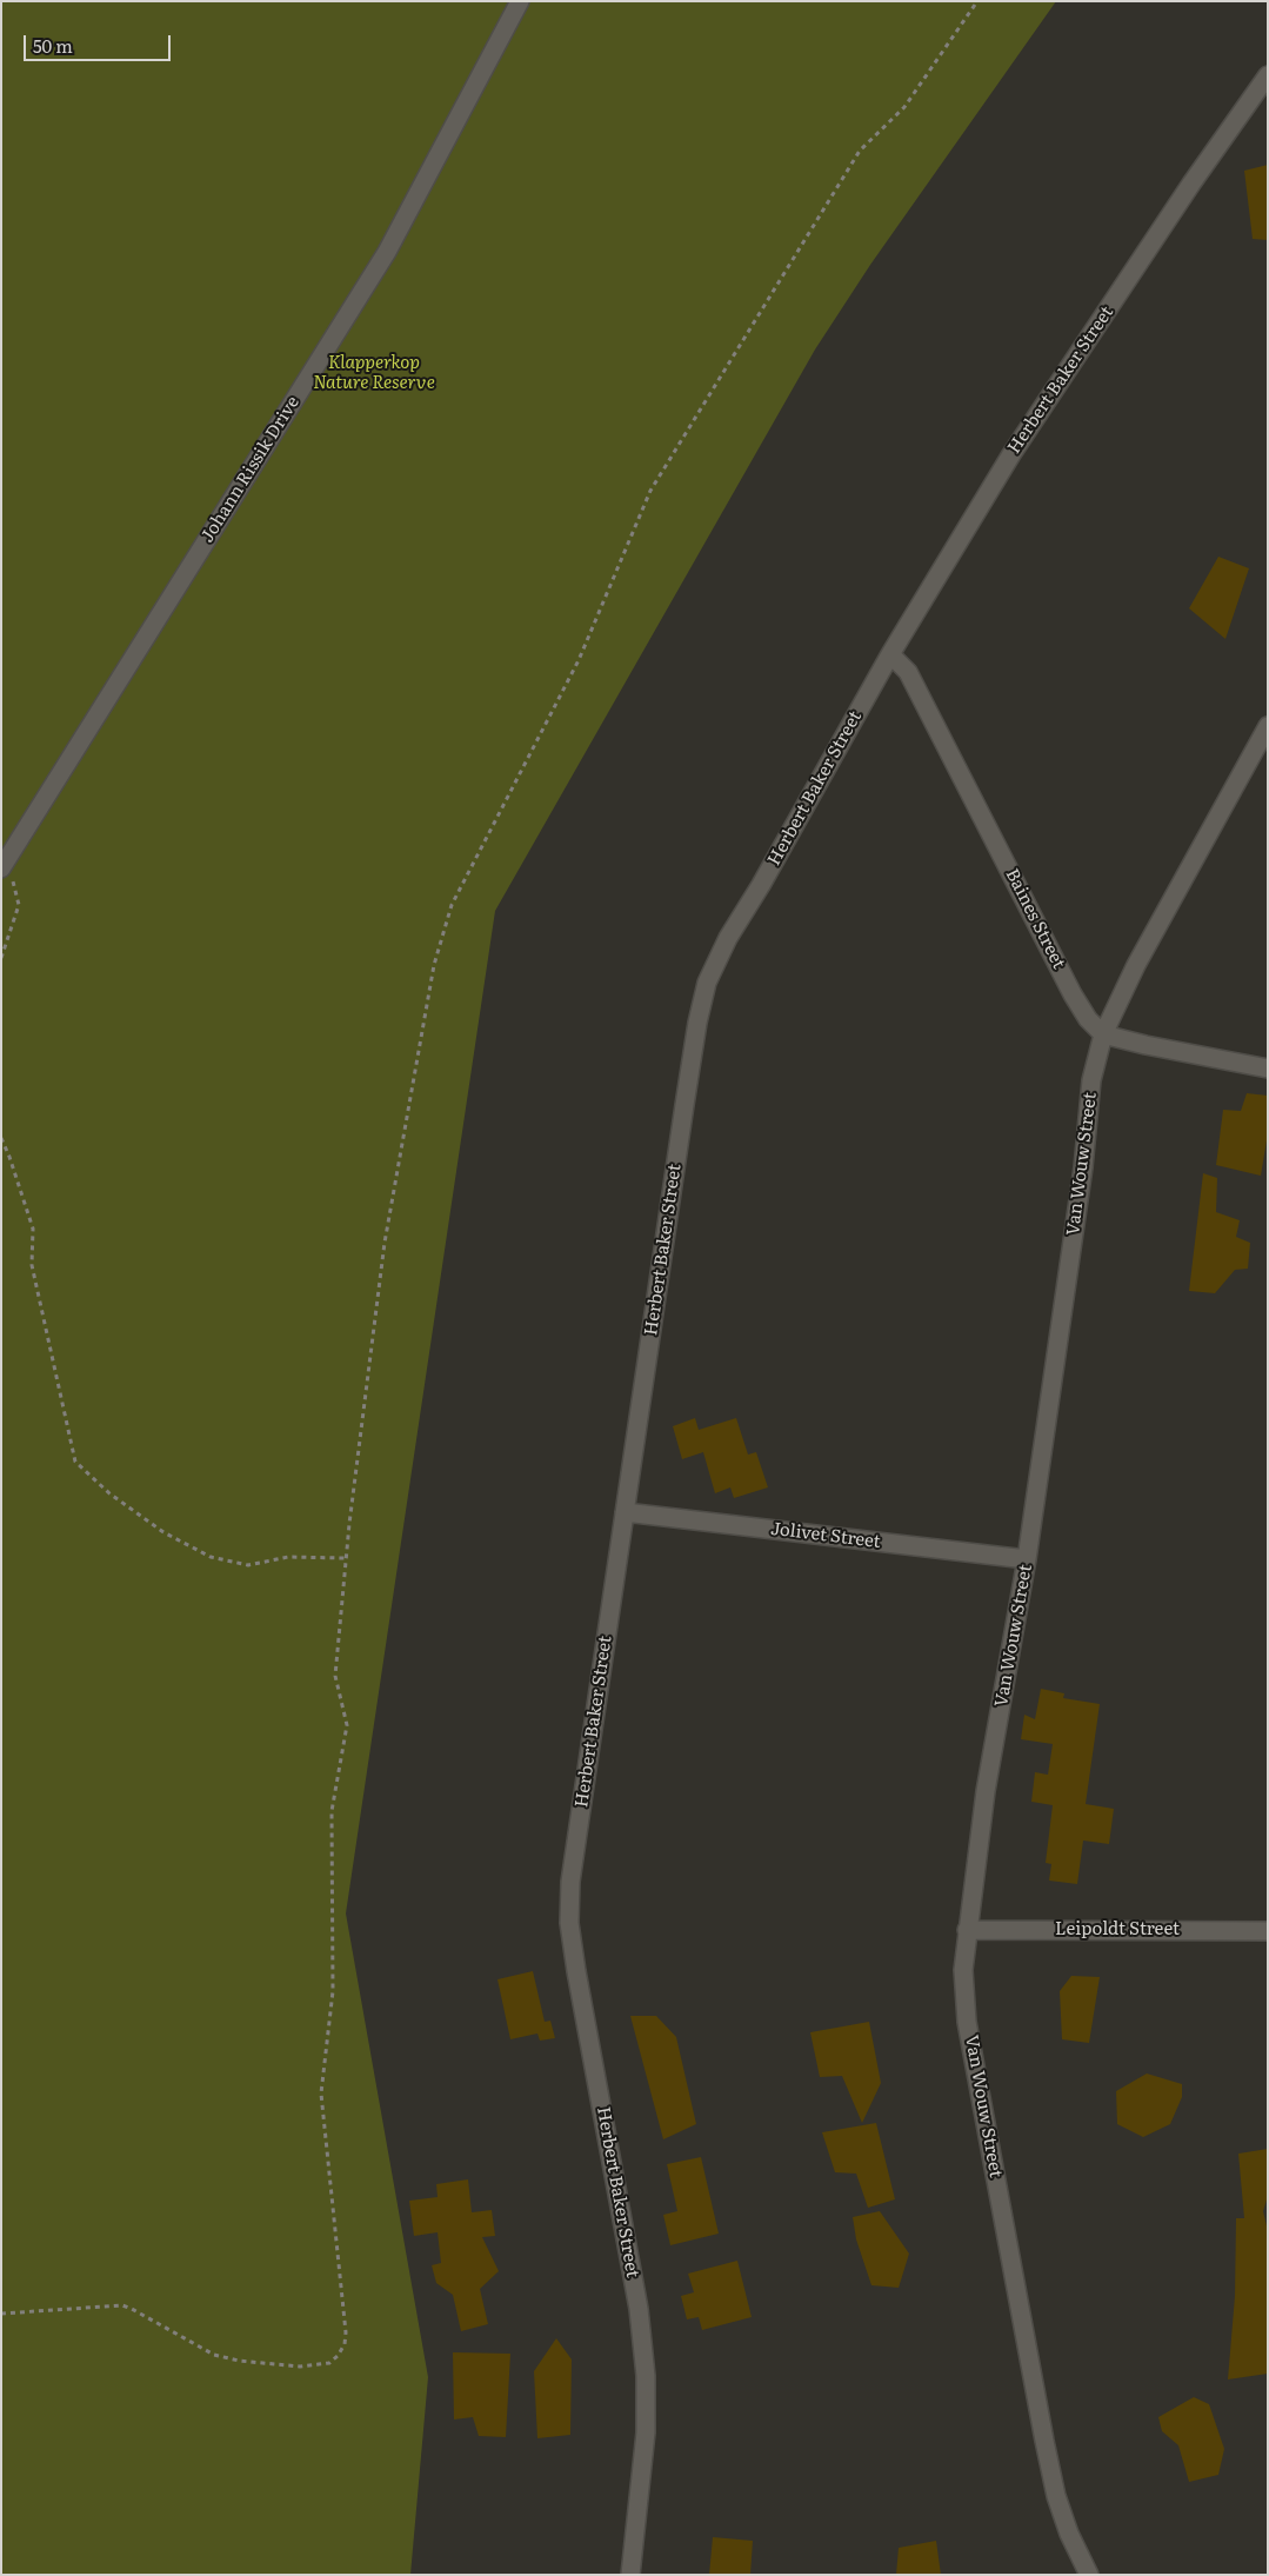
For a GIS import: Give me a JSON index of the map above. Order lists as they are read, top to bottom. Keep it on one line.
{"streets":{"street":["Herbert Baker Street","Johann Rissik Drive","Baines Street","Van Wouw Street","Jolivet Street","Leipoldt Street"]},"crossings":[["Herbert Baker Street","Baines Street"],["Herbert Baker Street","Jolivet Street"],["Baines Street","Van Wouw Street"],["Van Wouw Street","Jolivet Street"],["Van Wouw Street","Leipoldt Street"]],"parks":["Klapperkop Nature Reserve"],"scale_bar":"50 m"}
